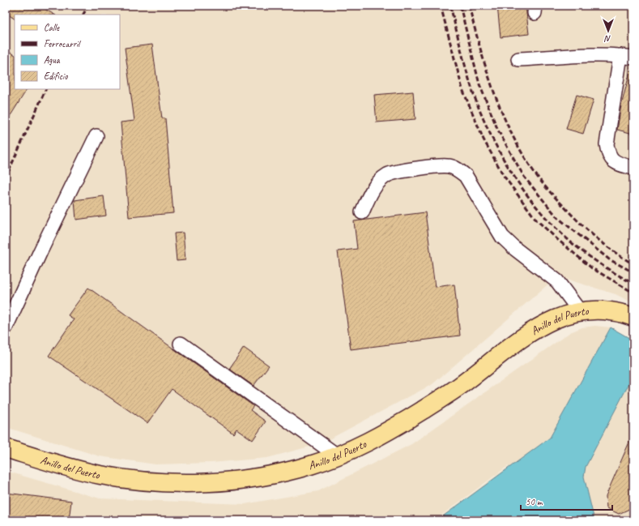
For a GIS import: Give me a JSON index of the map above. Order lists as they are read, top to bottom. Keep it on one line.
{"streets":{"main road":["Anillo del Puerto"]},"legend":["Calle","Ferrocarril","Agua","Edificio"],"scale_bar":"50 m","north":"bottom"}
